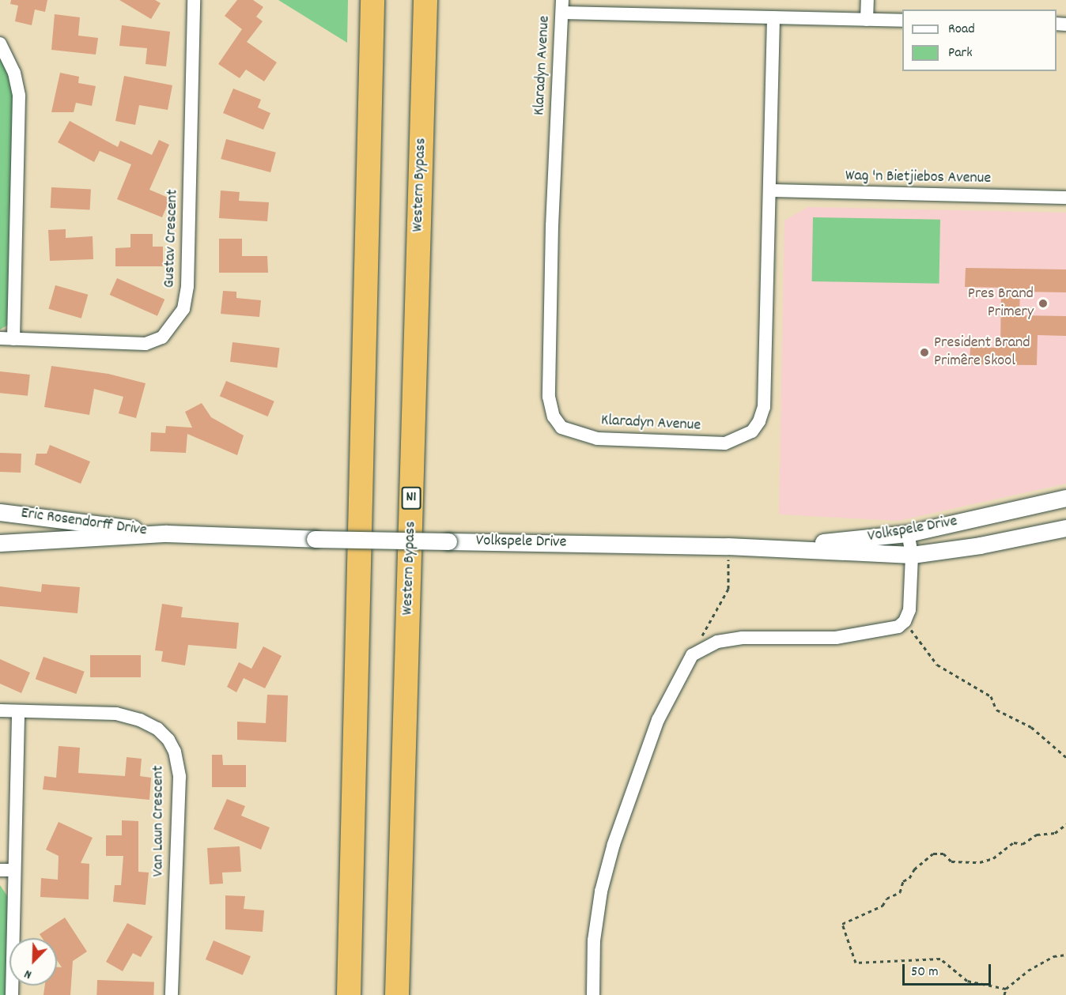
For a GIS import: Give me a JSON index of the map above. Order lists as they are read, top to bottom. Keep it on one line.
{"streets":{"highway":["Western Bypass","N1"],"street":["Klaradyn Avenue","Wag 'n Bietjiebos Avenue","Gustav Crescent","Eric Rosendorff Drive","Volkspele Drive","Van Laun Crescent"]},"crossings":[["Klaradyn Avenue","Wag 'n Bietjiebos Avenue"],["Eric Rosendorff Drive","Volkspele Drive"]],"places":["Pres Brand Primery","President Brand Primêre Skool"],"legend":["Road","Park"],"scale_bar":"50 m","north":"bottom left"}
